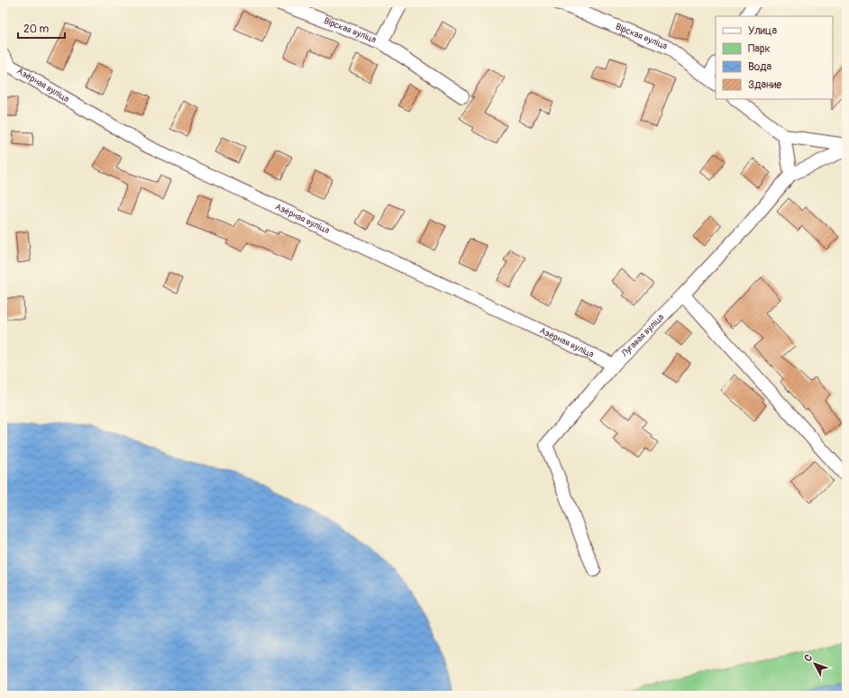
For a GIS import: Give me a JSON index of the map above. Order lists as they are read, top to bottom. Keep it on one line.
{"streets":{"street":["Вірская вуліца","Азёрная вуліца","Лугавая вуліца"]},"crossings":[["Азёрная вуліца","Лугавая вуліца"]],"legend":["Улица","Парк","Вода","Здание"],"scale_bar":"20 m","north":"top left"}
